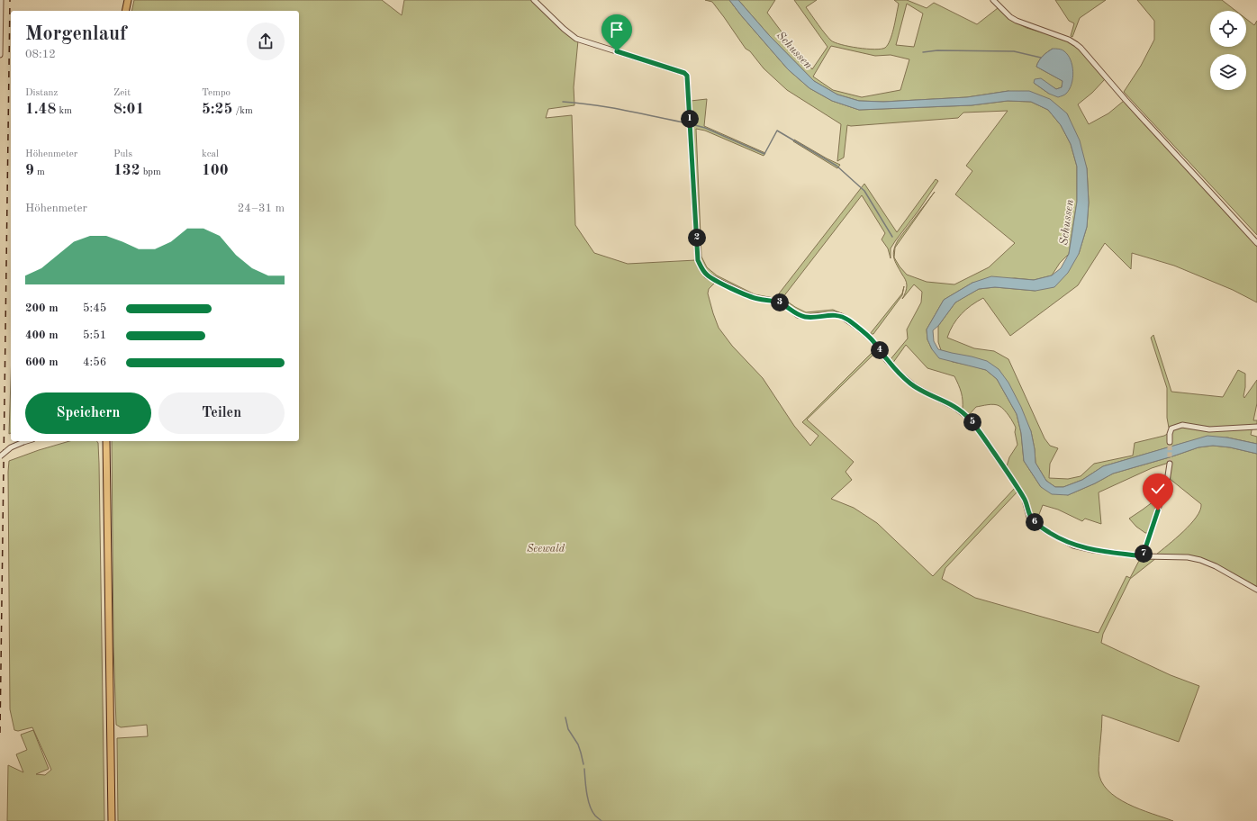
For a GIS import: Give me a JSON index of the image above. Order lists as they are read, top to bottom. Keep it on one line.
{"water":["Schussen"],"parks":["Seewald"],"page":{"heading":["Morgenlauf","08:12"],"stats":[["Distanz","1.48 km"],["Zeit","8:01"],["Tempo","5:25 /km"],["Höhenmeter","9 m"],["Puls","132 bpm"],["kcal","100"]],"pins":["1","2","3","4","5","6","7"],"chart":["Höhenmeter","24–31 m"],"list":[{"name":"200 m","note":"5:45"},{"name":"400 m","note":"5:51"},{"name":"600 m","note":"4:56"}],"buttons":["Speichern","Teilen"]}}
